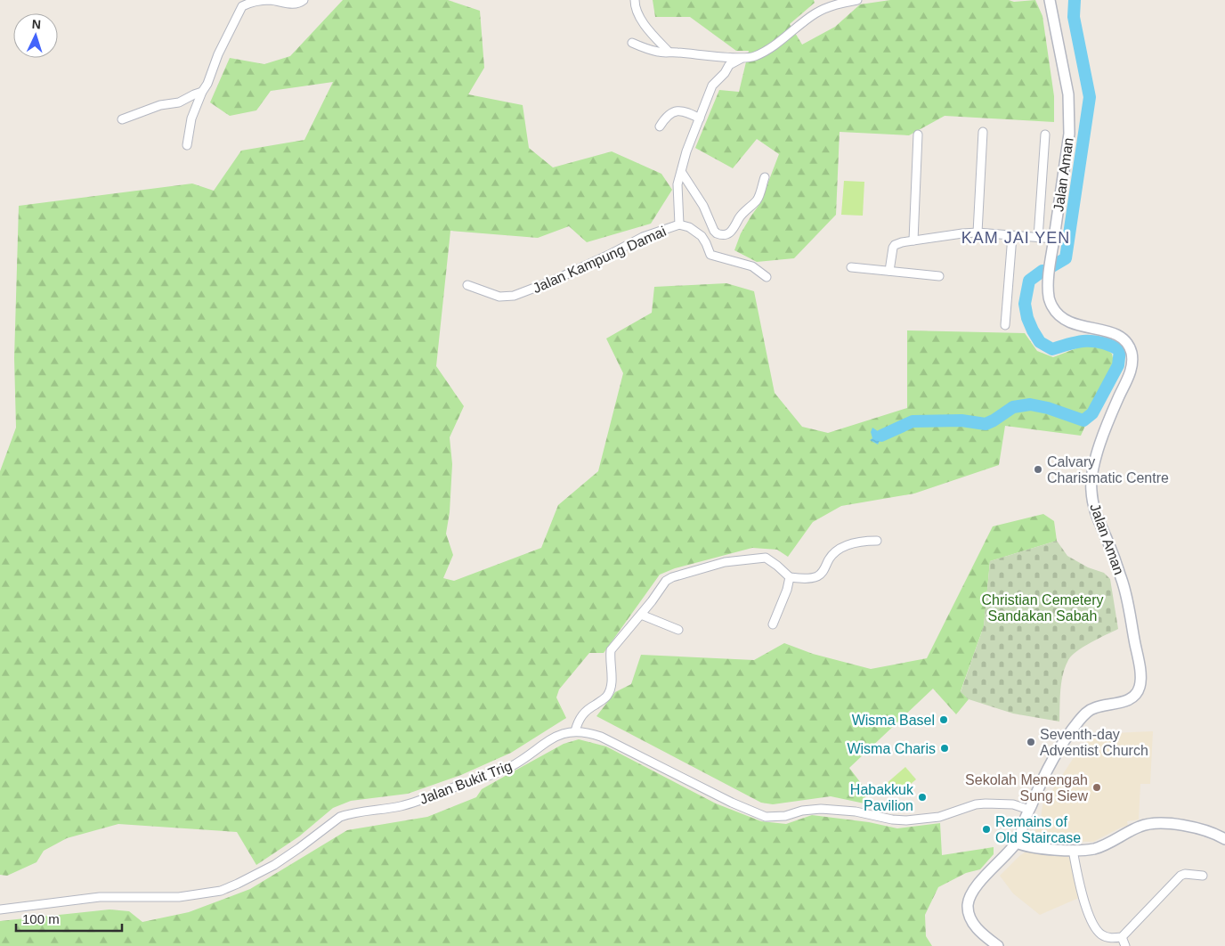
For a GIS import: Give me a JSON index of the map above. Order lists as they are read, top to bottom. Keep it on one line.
{"streets":{"street":["Jalan Aman","Jalan Kampung Damai","Jalan Bukit Trig"]},"crossings":[["Jalan Aman","Jalan Bukit Trig"]],"districts":["KAM JAI YEN"],"parks":["Christian Cemetery Sandakan Sabah"],"places":["Calvary Charismatic Centre","Wisma Basel","Seventh-day Adventist Church","Wisma Charis","Sekolah Menengah Sung Siew","Habakkuk Pavilion","Remains of Old Staircase"],"scale_bar":"100 m","north":"top"}
